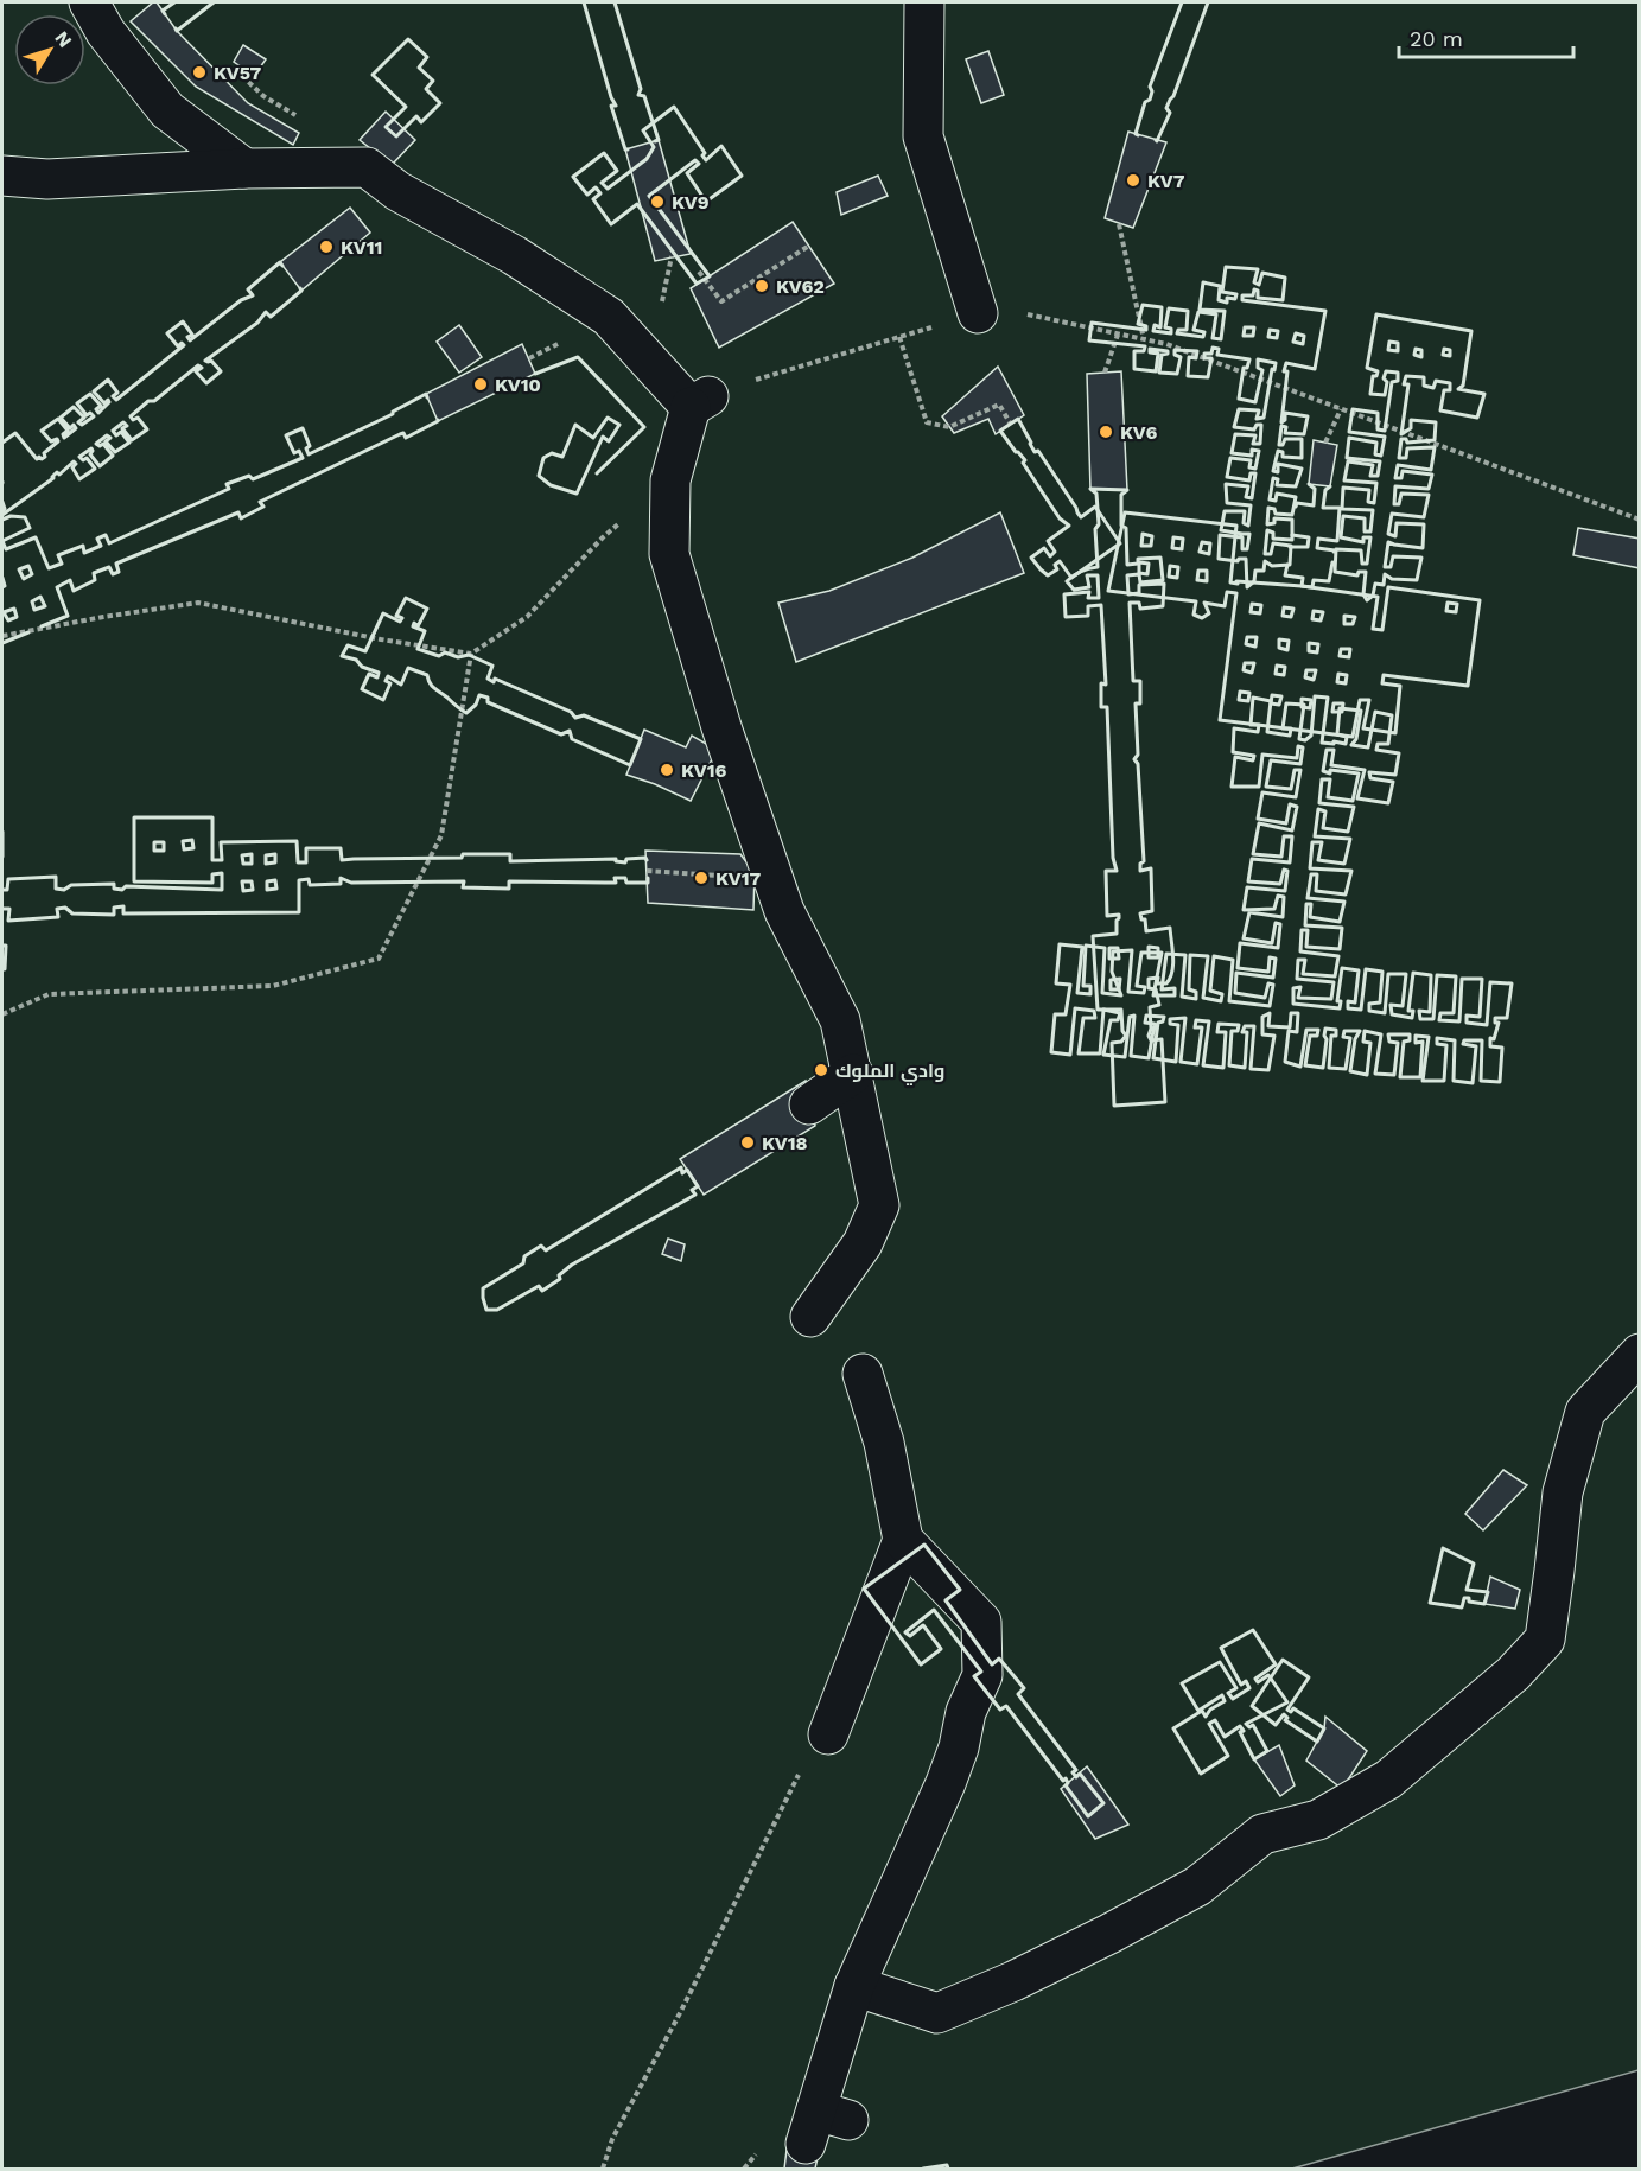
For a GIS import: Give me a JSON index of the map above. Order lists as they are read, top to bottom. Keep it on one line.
{"places":["KV57","KV7","KV9","KV11","KV62","KV10","KV6","KV16","KV17","وادي الملوك","KV18"],"scale_bar":"20 m","north":"top right"}
